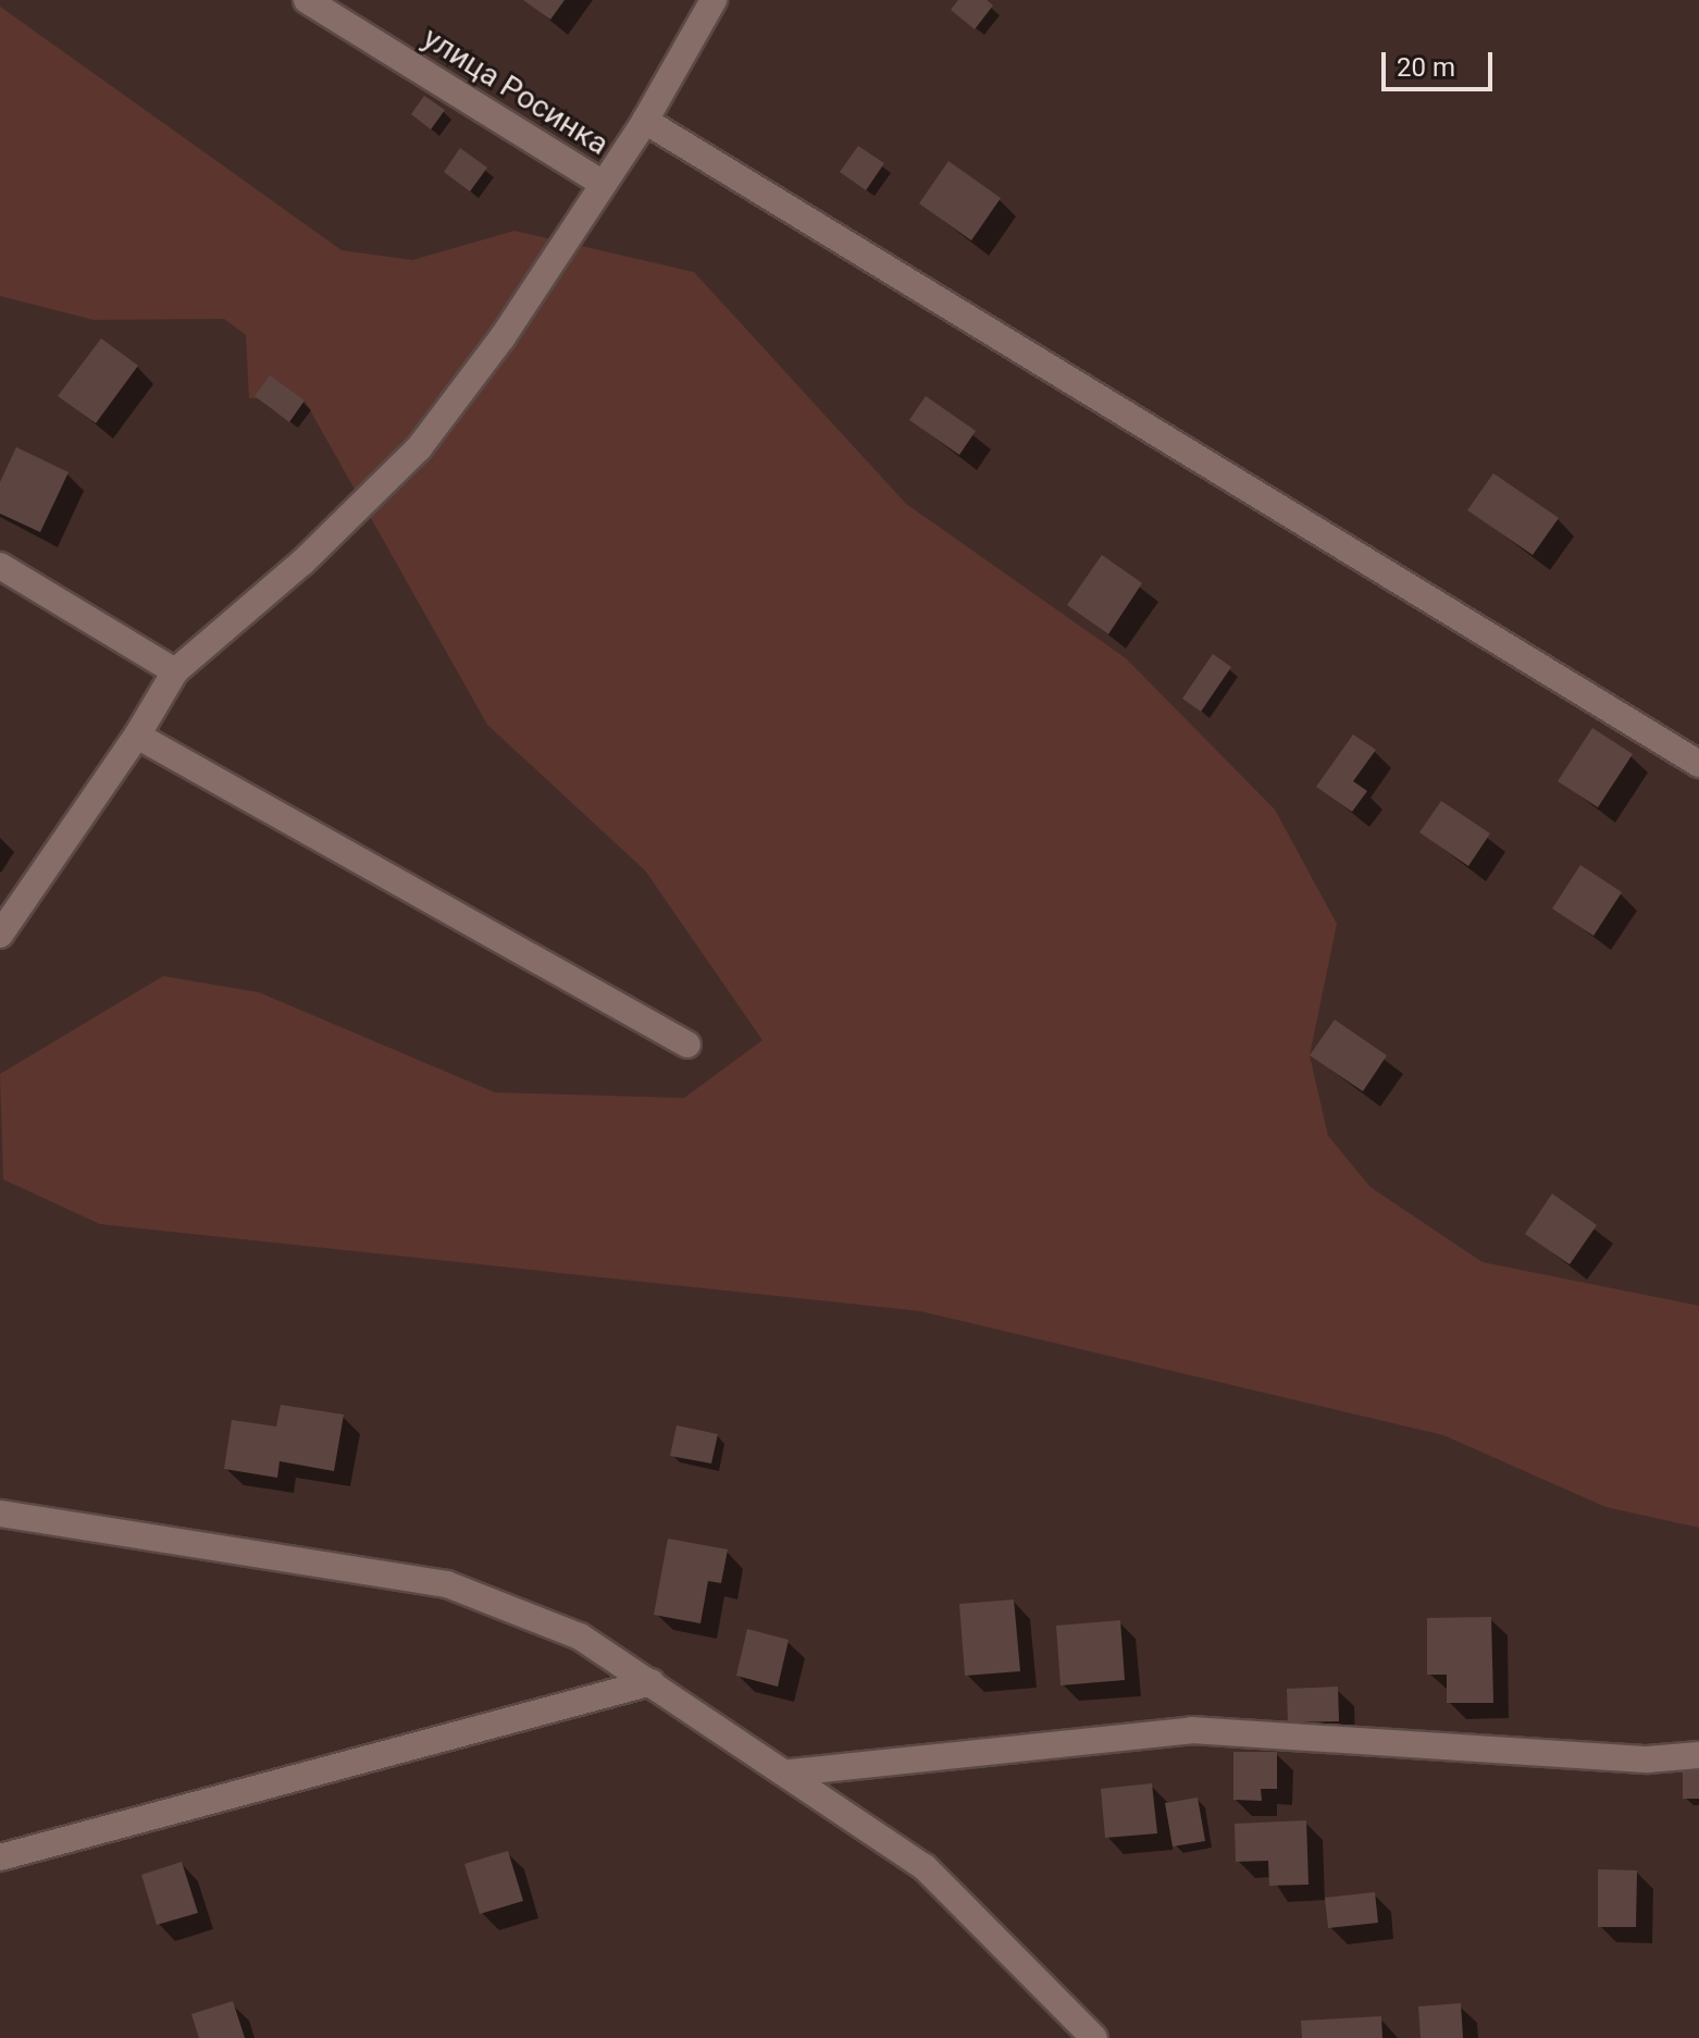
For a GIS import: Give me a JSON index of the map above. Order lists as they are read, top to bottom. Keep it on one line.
{"streets":{"street":["улица Росинка"]},"scale_bar":"20 m"}
